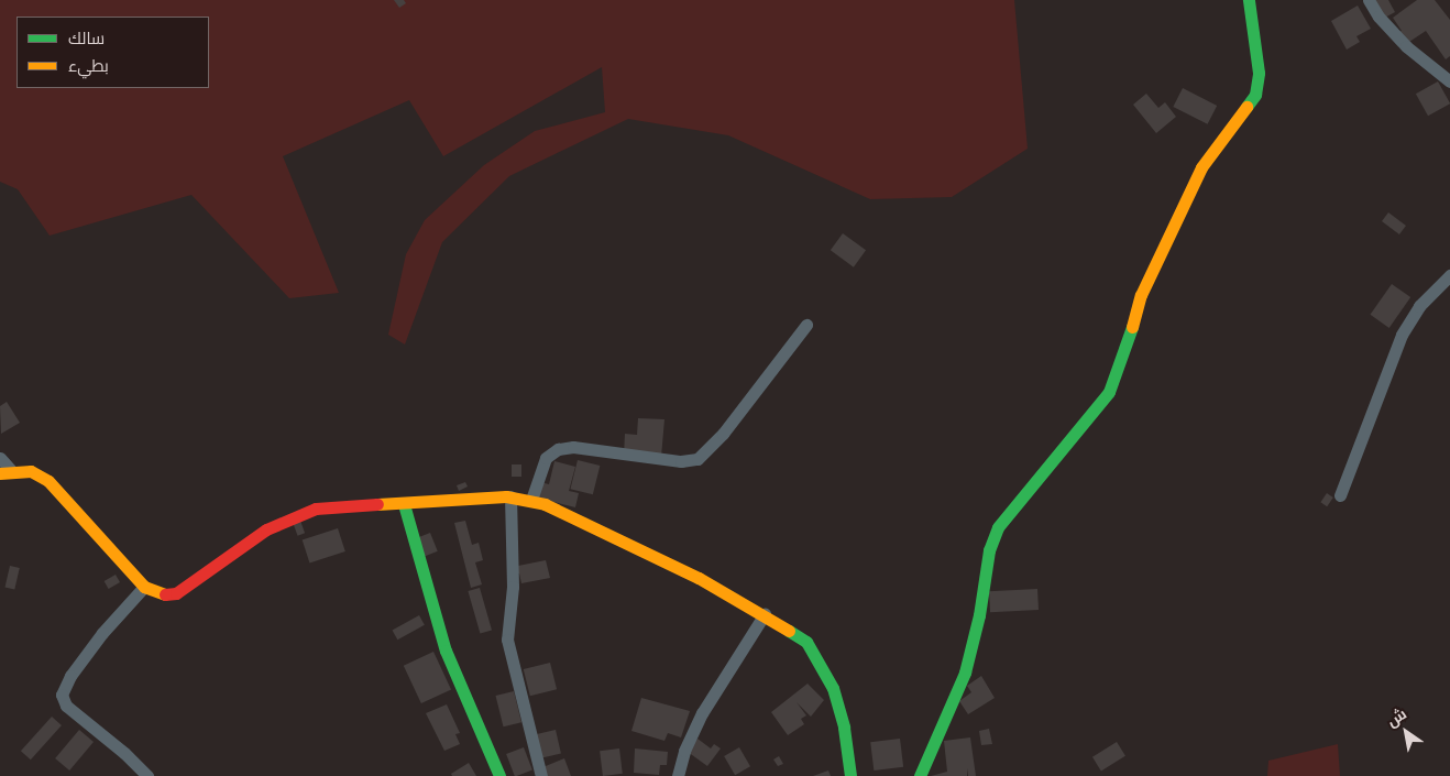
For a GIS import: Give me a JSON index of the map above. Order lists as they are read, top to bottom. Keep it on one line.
{"legend":["سالك","بطيء"],"north":"top left"}
